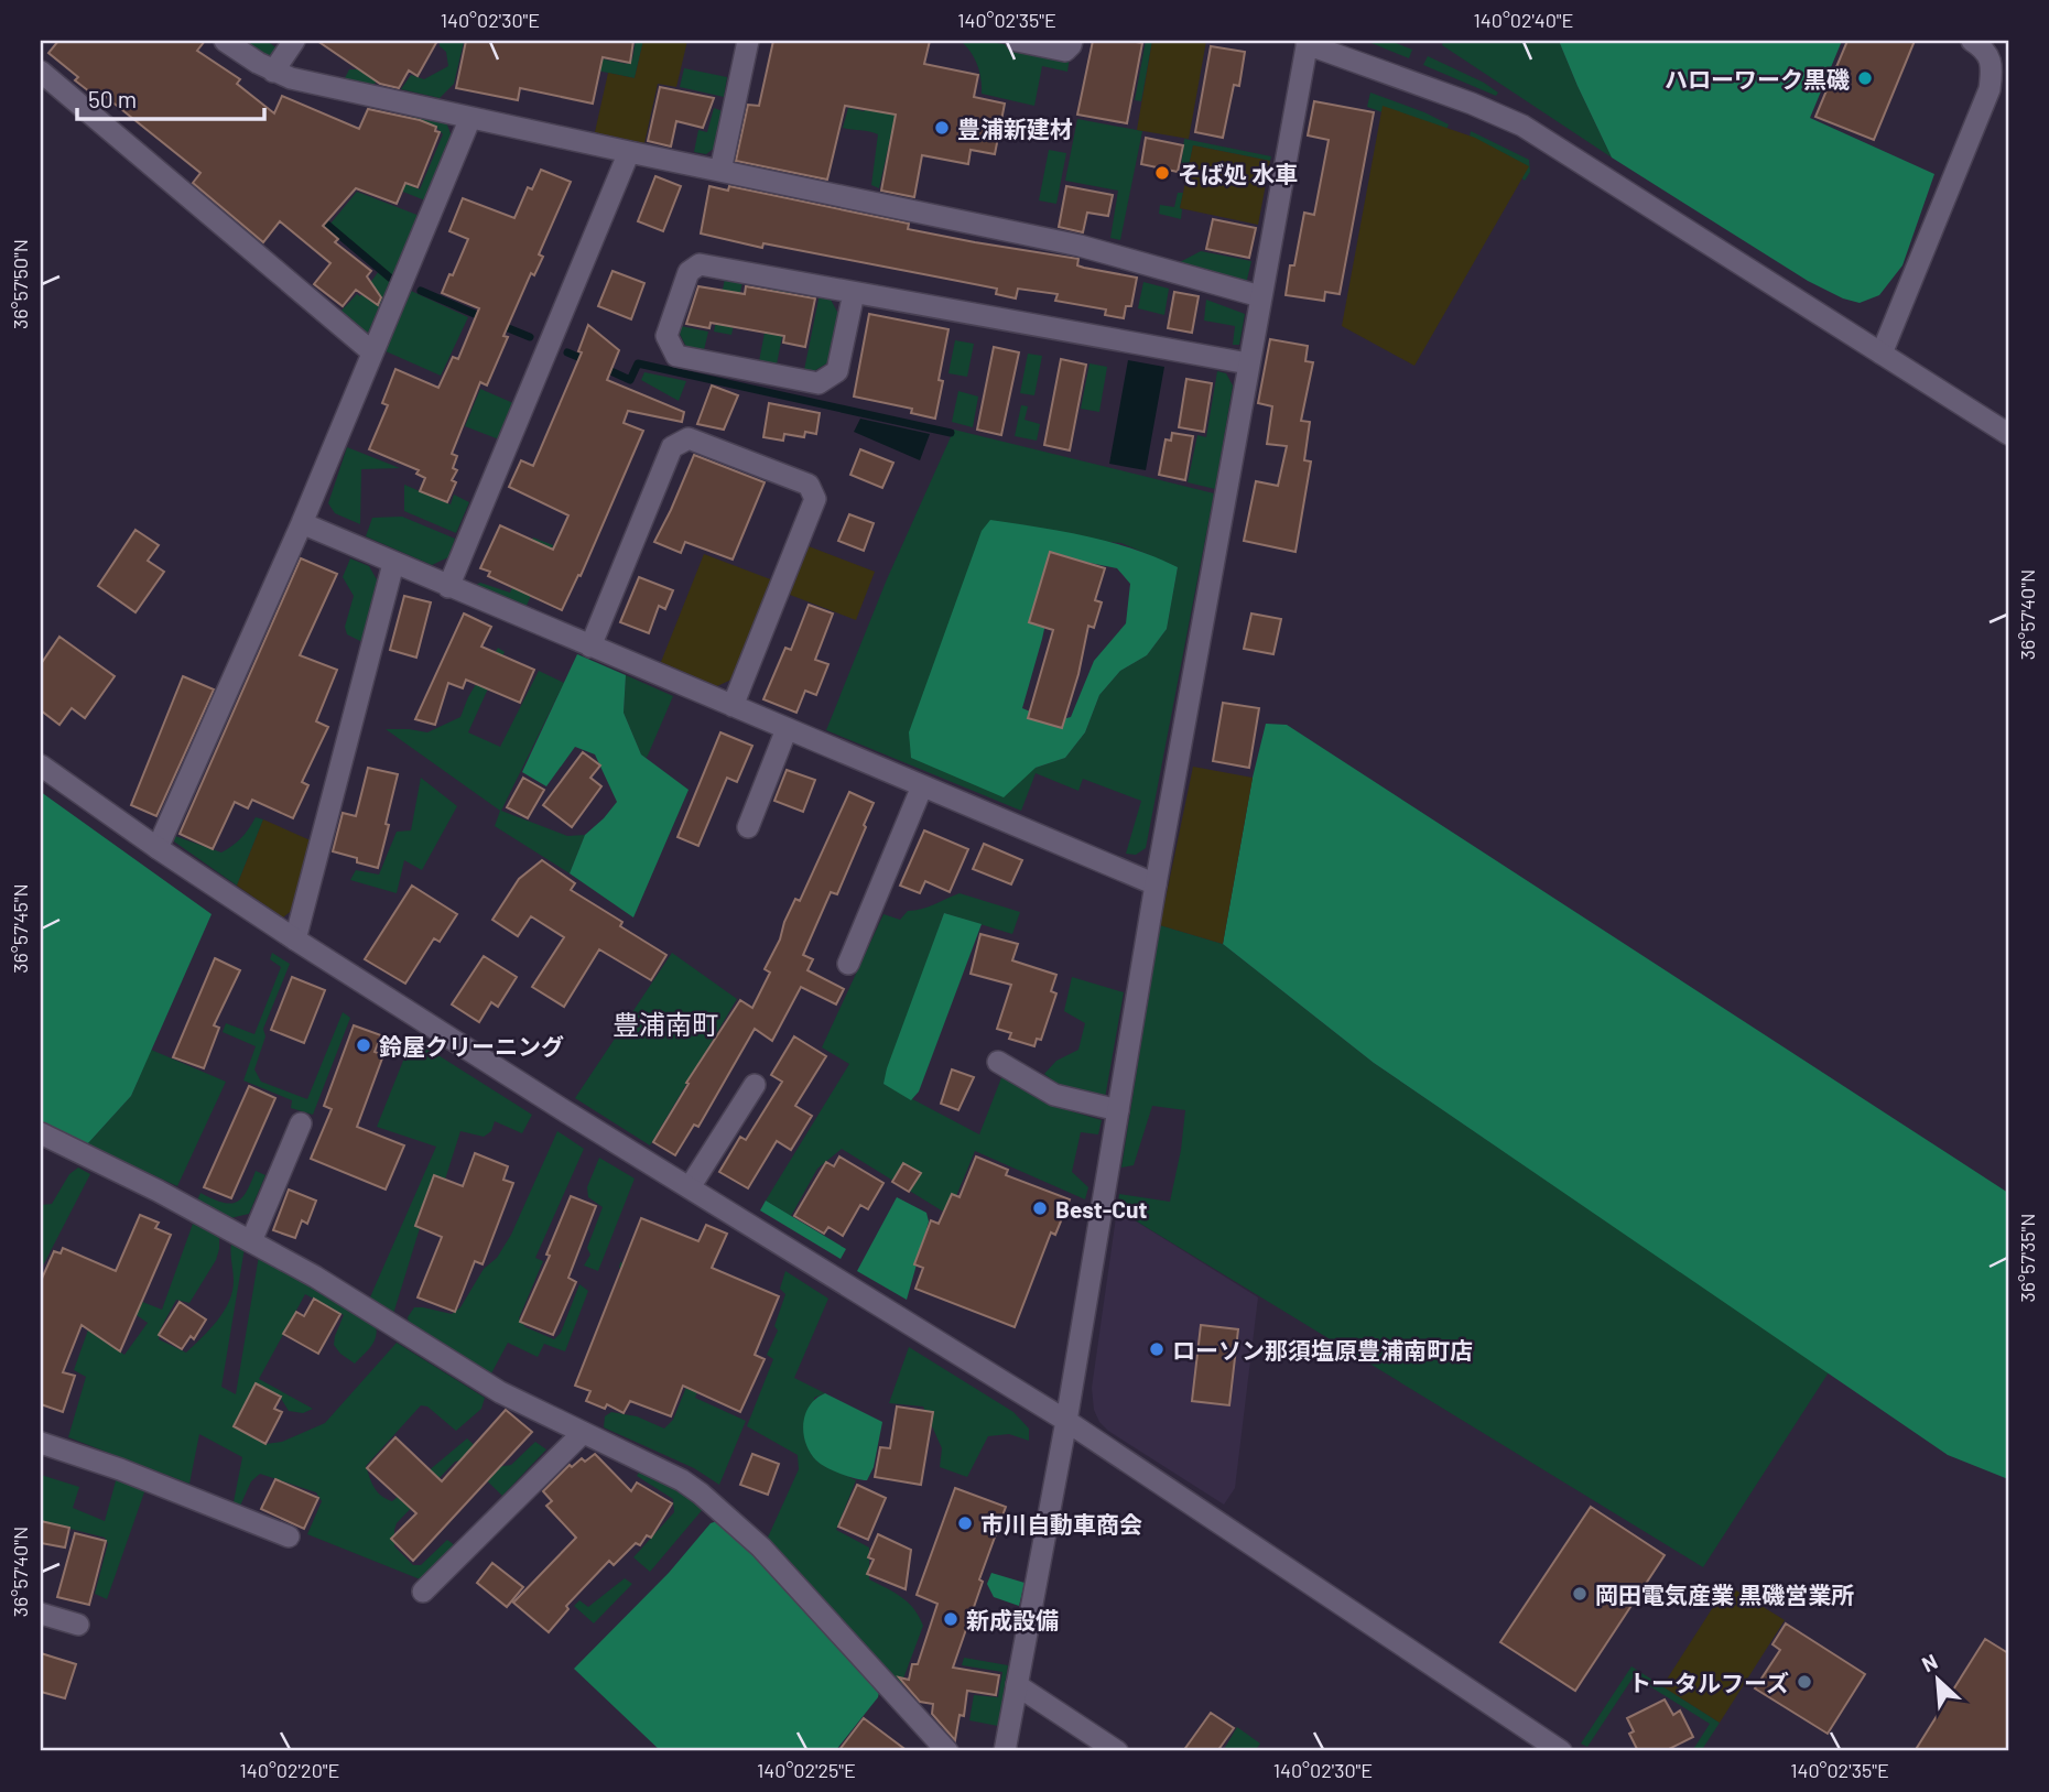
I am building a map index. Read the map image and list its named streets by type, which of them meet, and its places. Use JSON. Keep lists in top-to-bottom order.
{
  "districts": ["豊浦南町"],
  "places": [
    "ハローワーク黒磯",
    "豊浦新建材",
    "そば処 水車",
    "鈴屋クリーニング",
    "Best-Cut",
    "ローソン那須塩原豊浦南町店",
    "市川自動車商会",
    "岡田電気産業 黒磯営業所",
    "新成設備",
    "トータルフーズ"
  ],
  "scale_bar": "50 m",
  "north": "top left",
  "coordinates": [
    "140°02'30\"E",
    "140°02'35\"E",
    "140°02'40\"E",
    "36°57'50\"N",
    "36°57'40\"N",
    "36°57'45\"N",
    "36°57'35\"N",
    "140°02'20\"E",
    "140°02'25\"E"
  ]
}
